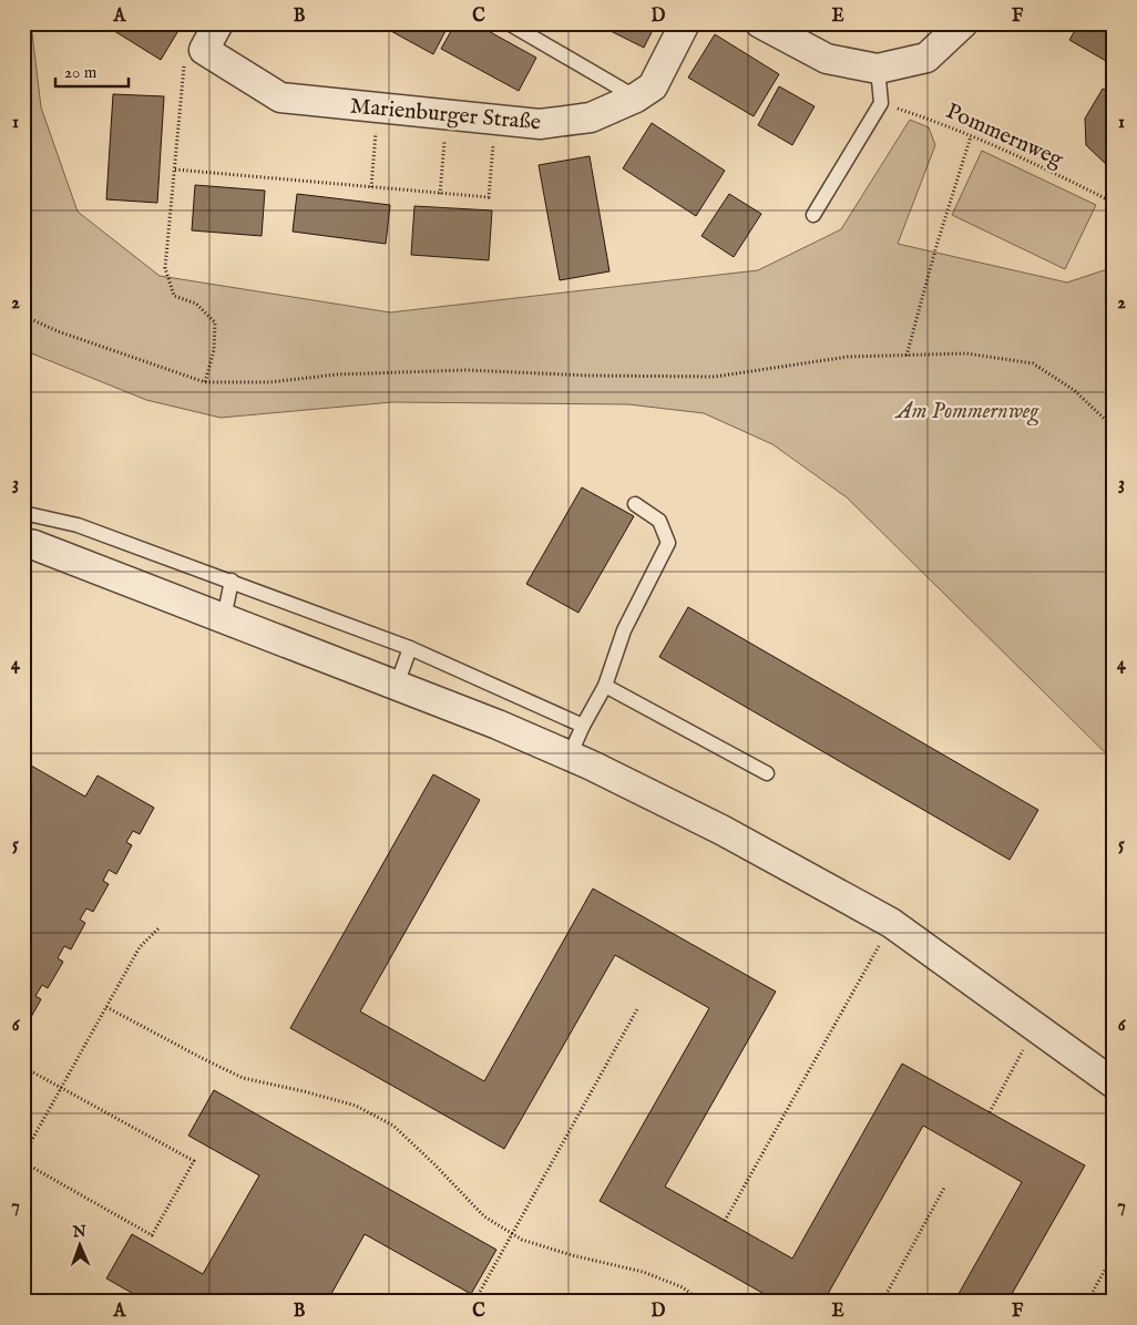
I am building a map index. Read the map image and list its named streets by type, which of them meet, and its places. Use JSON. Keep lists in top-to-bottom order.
{
  "streets": {
    "street": ["Marienburger Straße"],
    "path": ["Pommernweg"]
  },
  "parks": ["Am Pommernweg"],
  "scale_bar": "20 m",
  "north": "top",
  "grid": {
    "columns": [
      "A",
      "B",
      "C",
      "D",
      "E",
      "F"
    ],
    "rows": [
      "1",
      "2",
      "3",
      "4",
      "5",
      "6",
      "7"
    ]
  }
}
